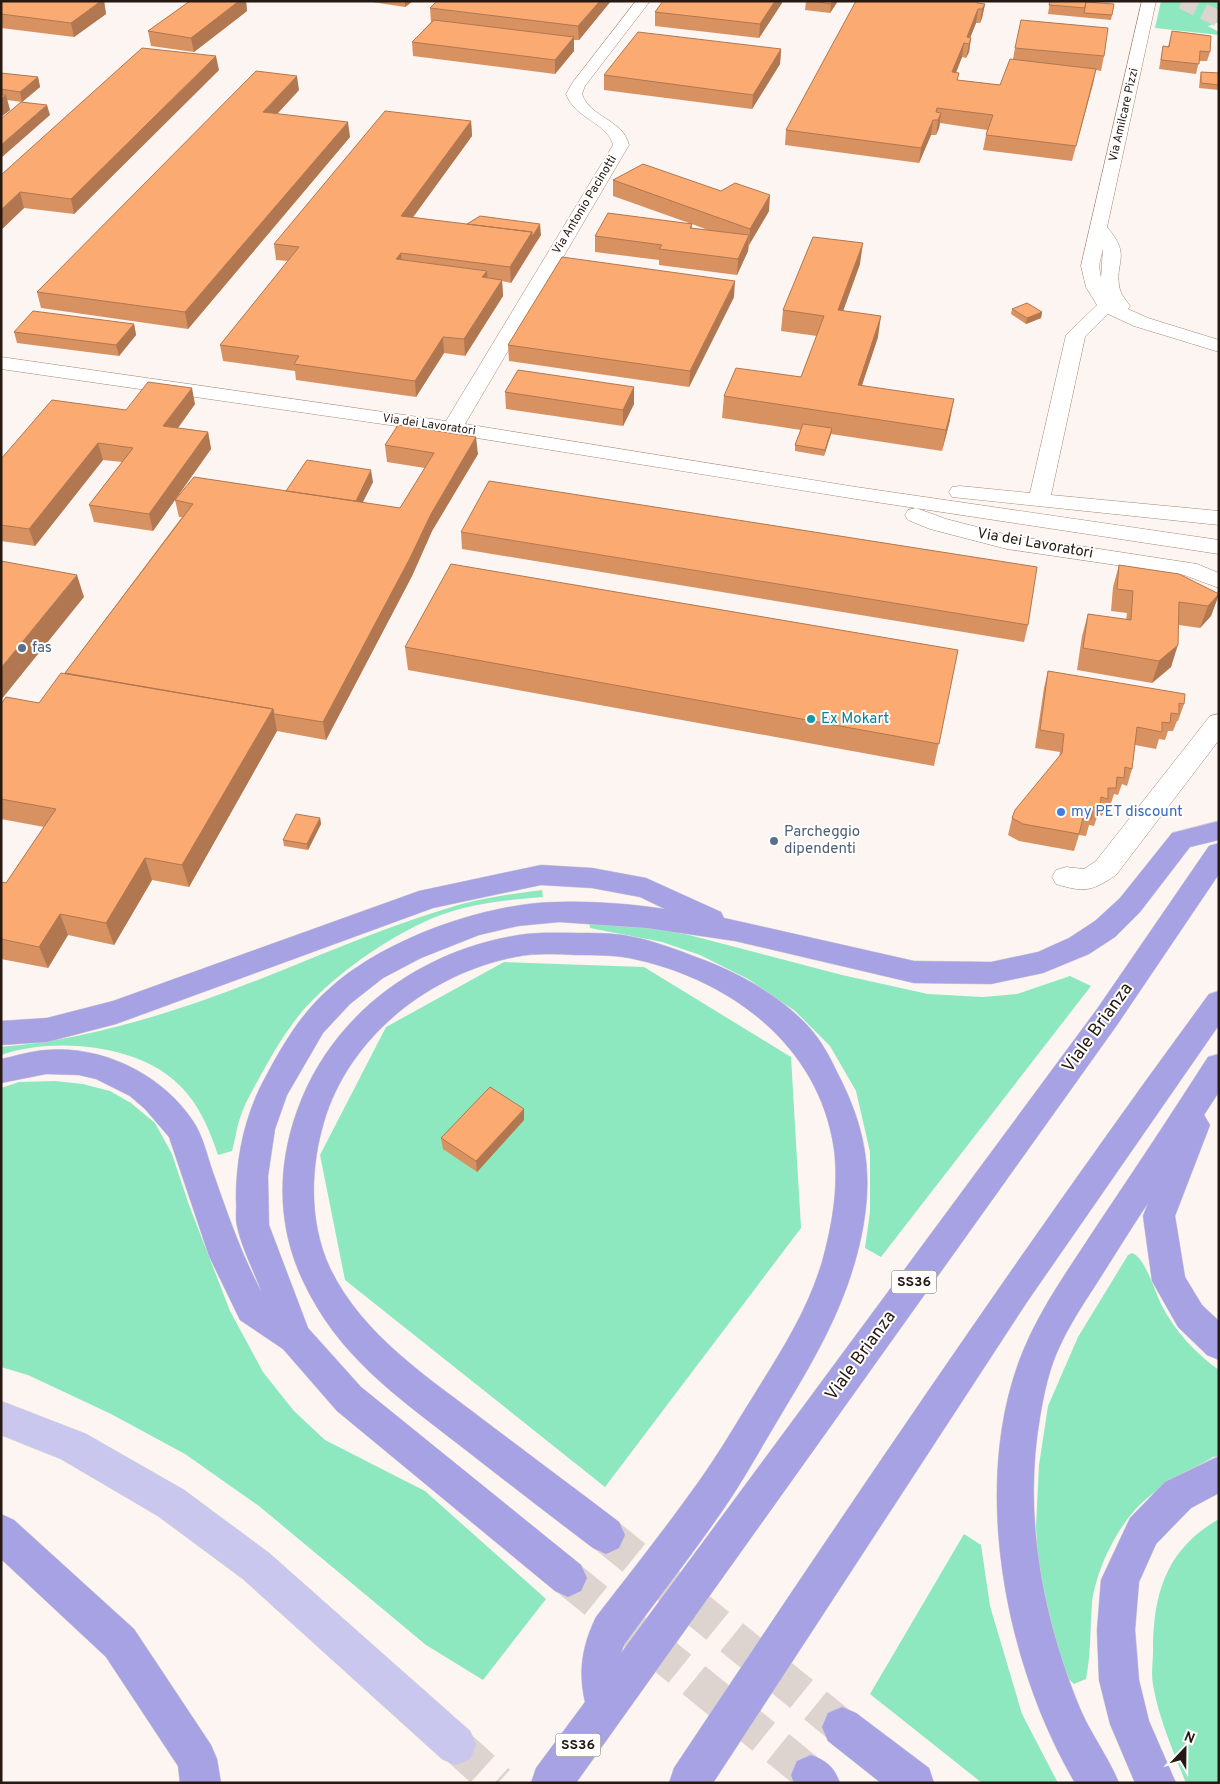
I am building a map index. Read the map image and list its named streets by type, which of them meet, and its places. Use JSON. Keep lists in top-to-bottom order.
{
  "streets": {
    "highway": ["Viale Brianza", "SS36"],
    "street": ["Via Amilcare Pizzi", "Via Antonio Pacinotti", "Via dei Lavoratori"]
  },
  "crossings": [
    ["Via Antonio Pacinotti", "Via dei Lavoratori"]
  ],
  "places": [
    "fas",
    "Ex Mokart",
    "my PET discount",
    "Parcheggio dipendenti"
  ],
  "north": "top"
}
